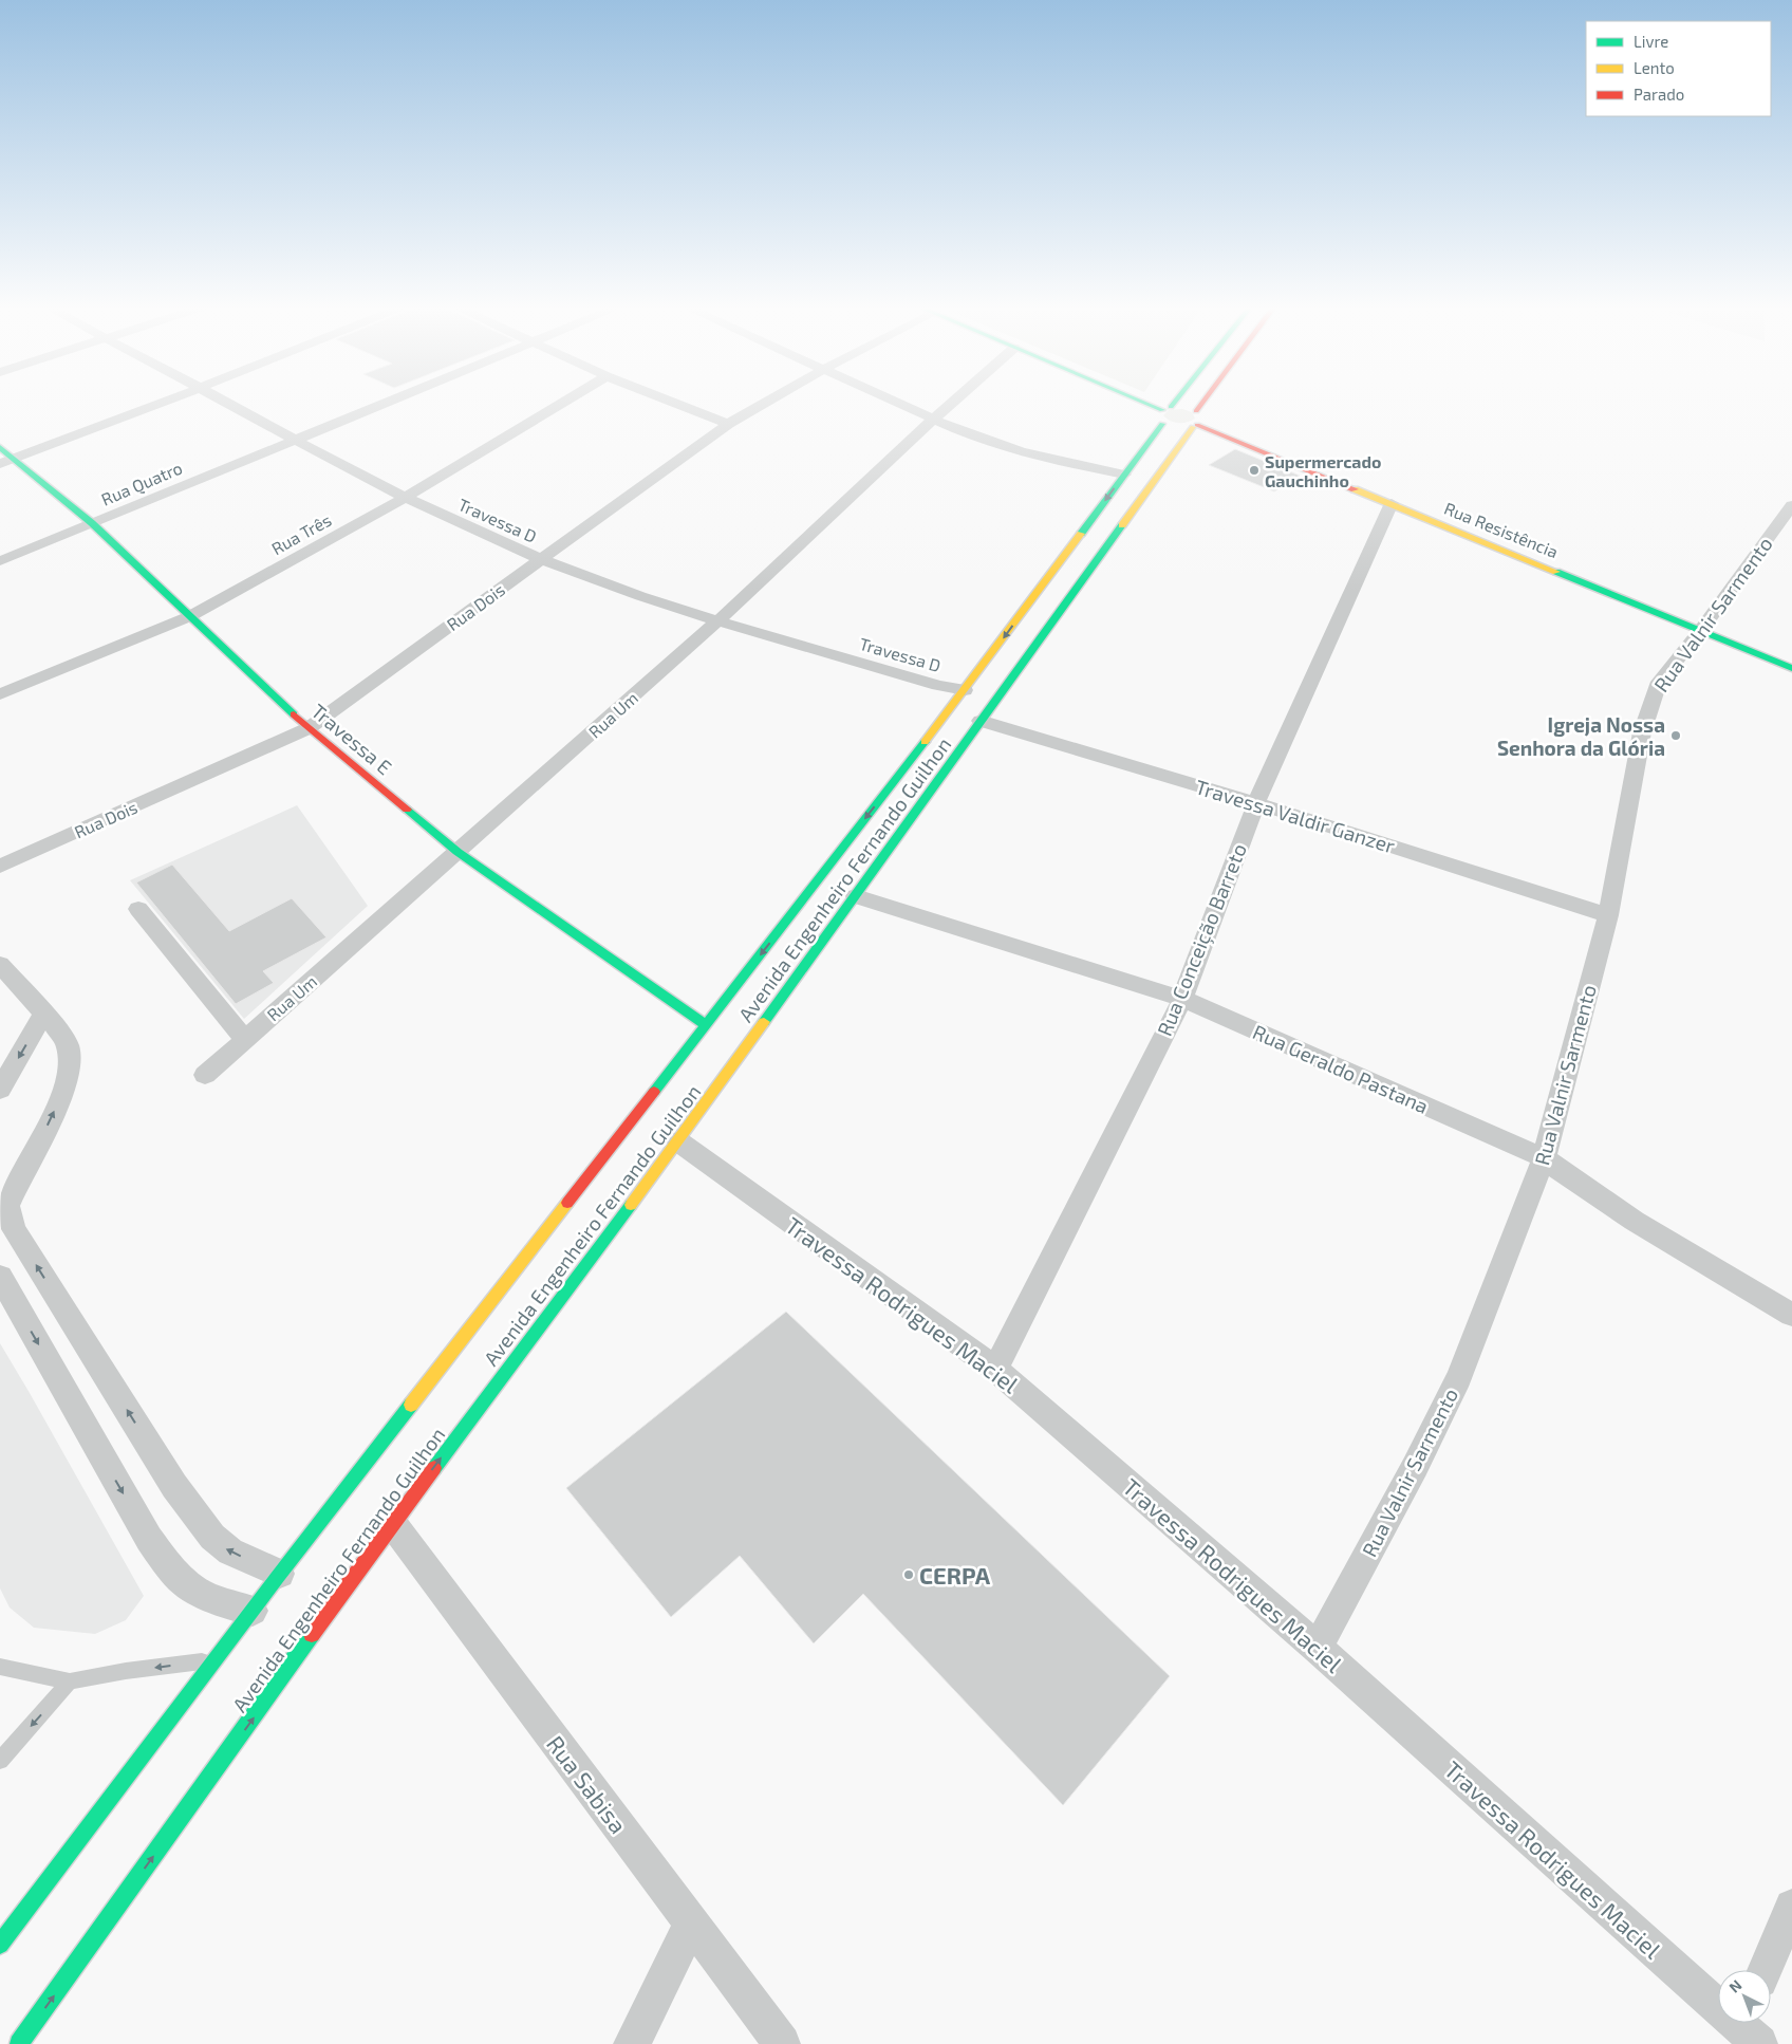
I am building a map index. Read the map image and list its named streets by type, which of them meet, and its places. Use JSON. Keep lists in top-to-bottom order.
{
  "streets": {
    "main road": ["Rua Resistência", "Travessa E", "Avenida Engenheiro Fernando Guilhon"],
    "street": [
      "Rua Quatro",
      "Travessa D",
      "Rua Três",
      "Rua Dois",
      "Rua Valnir Sarmento",
      "Rua Um",
      "Travessa Valdir Ganzer",
      "Rua Conceição Barreto",
      "Rua Geraldo Pastana",
      "Travessa Rodrigues Maciel",
      "Rua Sabisa"
    ]
  },
  "crossings": [
    ["Rua Quatro", "Travessa D"],
    ["Rua Quatro", "Travessa E"],
    ["Travessa D", "Rua Três"],
    ["Travessa D", "Rua Dois"],
    ["Travessa D", "Rua Um"],
    ["Travessa D", "Avenida Engenheiro Fernando Guilhon"],
    ["Rua Resistência", "Rua Valnir Sarmento"],
    ["Rua Resistência", "Avenida Engenheiro Fernando Guilhon"],
    ["Rua Resistência", "Rua Conceição Barreto"],
    ["Rua Três", "Travessa E"],
    ["Rua Dois", "Travessa E"],
    ["Rua Valnir Sarmento", "Travessa Valdir Ganzer"],
    ["Rua Valnir Sarmento", "Rua Geraldo Pastana"],
    ["Rua Valnir Sarmento", "Travessa Rodrigues Maciel"],
    ["Rua Um", "Travessa E"],
    ["Travessa E", "Avenida Engenheiro Fernando Guilhon"],
    ["Travessa Valdir Ganzer", "Avenida Engenheiro Fernando Guilhon"],
    ["Travessa Valdir Ganzer", "Rua Conceição Barreto"],
    ["Avenida Engenheiro Fernando Guilhon", "Rua Geraldo Pastana"],
    ["Avenida Engenheiro Fernando Guilhon", "Travessa Rodrigues Maciel"],
    ["Avenida Engenheiro Fernando Guilhon", "Rua Sabisa"],
    ["Rua Conceição Barreto", "Rua Geraldo Pastana"],
    ["Rua Conceição Barreto", "Travessa Rodrigues Maciel"]
  ],
  "places": ["Supermercado Gauchinho", "Igreja Nossa Senhora da Glória", "CERPA"],
  "legend": ["Livre", "Lento", "Parado"],
  "north": "top left"
}
